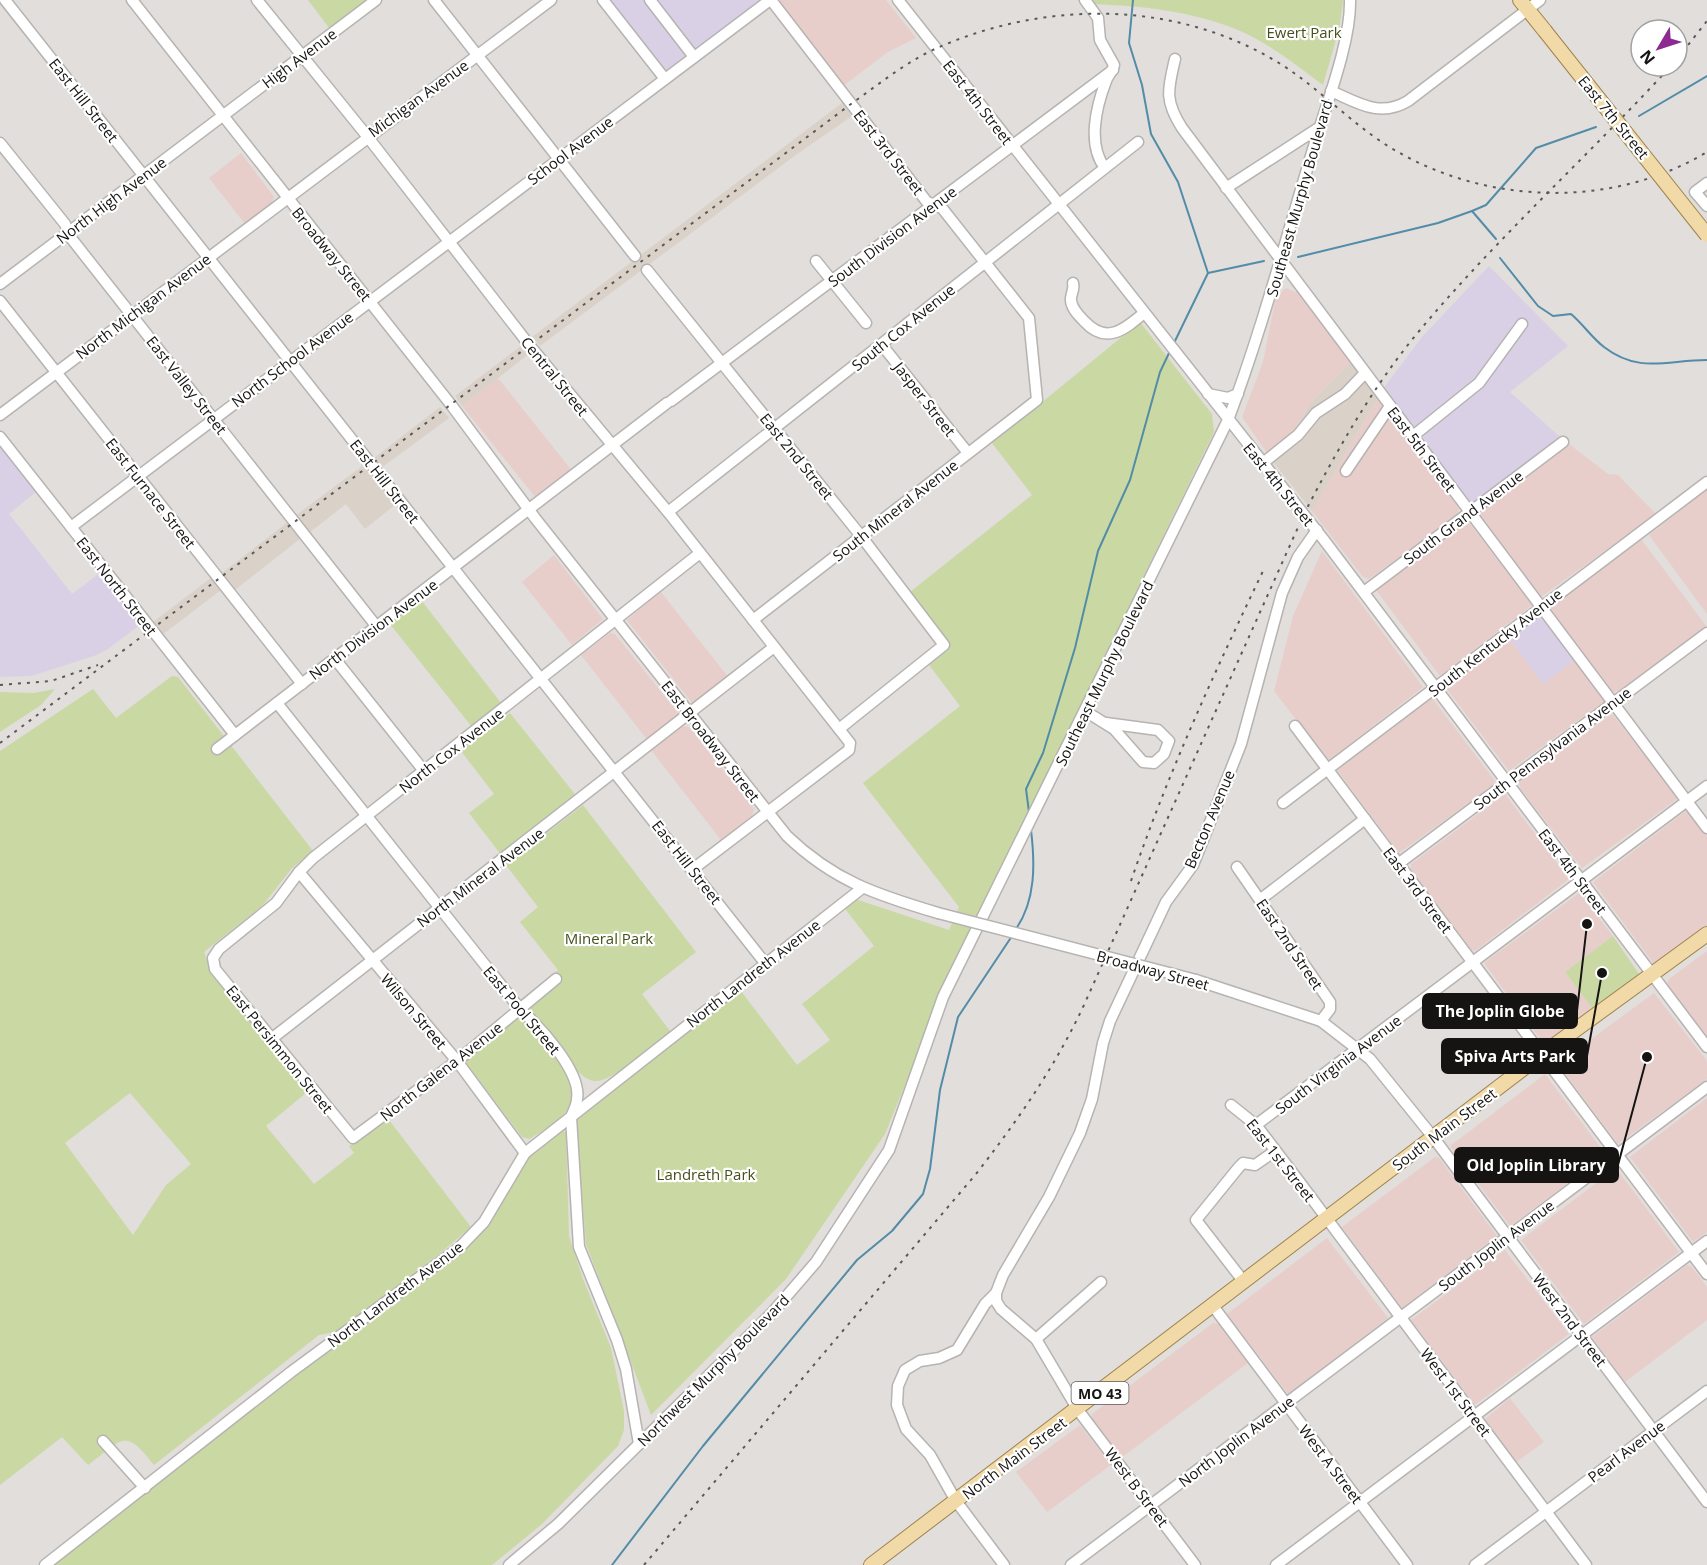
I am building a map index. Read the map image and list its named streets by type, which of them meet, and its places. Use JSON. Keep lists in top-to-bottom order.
{
  "streets": {
    "main road": [
      "East 7th Street",
      "South Main Street",
      "MO 43",
      "North Main Street"
    ],
    "street": [
      "High Avenue",
      "Michigan Avenue",
      "East Hill Street",
      "East 4th Street",
      "School Avenue",
      "East 3rd Street",
      "Southeast Murphy Boulevard",
      "North High Avenue",
      "South Division Avenue",
      "Broadway Street",
      "North Michigan Avenue",
      "South Cox Avenue",
      "North School Avenue",
      "Central Street",
      "East Valley Street",
      "Jasper Street",
      "East 5th Street",
      "East 2nd Street",
      "East Furnace Street",
      "South Mineral Avenue",
      "South Grand Avenue",
      "East North Street",
      "North Division Avenue",
      "South Kentucky Avenue",
      "East Broadway Street",
      "South Pennsylvania Avenue",
      "North Cox Avenue",
      "Becton Avenue",
      "North Mineral Avenue",
      "North Landreth Avenue",
      "East Pool Street",
      "Wilson Street",
      "East Persimmon Street",
      "South Virginia Avenue",
      "North Galena Avenue",
      "East 1st Street",
      "South Joplin Avenue",
      "West 2nd Street",
      "Northwest Murphy Boulevard",
      "West 1st Street",
      "North Joplin Avenue",
      "Pearl Avenue",
      "West A Street",
      "West B Street"
    ]
  },
  "crossings": [
    ["High Avenue", "North High Avenue"],
    ["High Avenue", "Broadway Street"],
    ["High Avenue", "Central Street"],
    ["Michigan Avenue", "Broadway Street"],
    ["Michigan Avenue", "North Michigan Avenue"],
    ["Michigan Avenue", "Central Street"],
    ["East Hill Street", "North High Avenue"],
    ["East Hill Street", "North Michigan Avenue"],
    ["East Hill Street", "North School Avenue"],
    ["East Hill Street", "North Division Avenue"],
    ["East Hill Street", "North Cox Avenue"],
    ["East Hill Street", "North Mineral Avenue"],
    ["East Hill Street", "North Landreth Avenue"],
    ["East 4th Street", "Southeast Murphy Boulevard"],
    ["East 4th Street", "South Division Avenue"],
    ["East 4th Street", "South Cox Avenue"],
    ["East 4th Street", "South Grand Avenue"],
    ["East 4th Street", "South Kentucky Avenue"],
    ["East 4th Street", "South Pennsylvania Avenue"],
    ["East 4th Street", "Becton Avenue"],
    ["East 4th Street", "South Virginia Avenue"],
    ["East 4th Street", "South Main Street"],
    ["School Avenue", "East 3rd Street"],
    ["School Avenue", "Broadway Street"],
    ["School Avenue", "North School Avenue"],
    ["School Avenue", "Central Street"],
    ["East 3rd Street", "South Division Avenue"],
    ["East 3rd Street", "South Cox Avenue"],
    ["East 3rd Street", "South Mineral Avenue"],
    ["East 3rd Street", "South Kentucky Avenue"],
    ["East 3rd Street", "South Pennsylvania Avenue"],
    ["East 3rd Street", "South Virginia Avenue"],
    ["East 3rd Street", "South Main Street"],
    ["East 3rd Street", "South Joplin Avenue"],
    ["Southeast Murphy Boulevard", "East 5th Street"],
    ["Southeast Murphy Boulevard", "Northwest Murphy Boulevard"],
    ["North High Avenue", "Broadway Street"],
    ["North High Avenue", "East Valley Street"],
    ["South Division Avenue", "Broadway Street"],
    ["South Division Avenue", "Central Street"],
    ["South Division Avenue", "East 2nd Street"],
    ["South Division Avenue", "North Division Avenue"],
    ["South Division Avenue", "East Broadway Street"],
    ["Broadway Street", "North Michigan Avenue"],
    ["Broadway Street", "North School Avenue"],
    ["Broadway Street", "East 2nd Street"],
    ["Broadway Street", "North Division Avenue"],
    ["Broadway Street", "East Broadway Street"],
    ["Broadway Street", "South Virginia Avenue"],
    ["North Michigan Avenue", "East Valley Street"],
    ["North Michigan Avenue", "East Furnace Street"],
    ["South Cox Avenue", "Central Street"],
    ["South Cox Avenue", "Jasper Street"],
    ["South Cox Avenue", "East 2nd Street"],
    ["North School Avenue", "East Valley Street"],
    ["North School Avenue", "East Furnace Street"],
    ["North School Avenue", "East North Street"],
    ["Central Street", "East 2nd Street"],
    ["Central Street", "South Mineral Avenue"],
    ["Central Street", "East Broadway Street"],
    ["Central Street", "North Cox Avenue"],
    ["East Valley Street", "North Division Avenue"],
    ["Jasper Street", "South Mineral Avenue"],
    ["East 5th Street", "South Grand Avenue"],
    ["East 5th Street", "South Kentucky Avenue"],
    ["East 5th Street", "South Pennsylvania Avenue"],
    ["East 5th Street", "South Virginia Avenue"],
    ["East 2nd Street", "South Mineral Avenue"],
    ["East Furnace Street", "North Division Avenue"],
    ["East North Street", "North Division Avenue"],
    ["North Division Avenue", "East Broadway Street"],
    ["North Division Avenue", "East Pool Street"],
    ["East Broadway Street", "North Cox Avenue"],
    ["East Broadway Street", "North Mineral Avenue"],
    ["East Broadway Street", "North Landreth Avenue"],
    ["North Cox Avenue", "East Pool Street"],
    ["North Cox Avenue", "Wilson Street"],
    ["North Cox Avenue", "East Persimmon Street"],
    ["Becton Avenue", "North Main Street"],
    ["North Mineral Avenue", "East Pool Street"],
    ["North Mineral Avenue", "Wilson Street"],
    ["North Mineral Avenue", "East Persimmon Street"],
    ["North Landreth Avenue", "East Pool Street"],
    ["North Landreth Avenue", "Wilson Street"],
    ["East Pool Street", "North Galena Avenue"],
    ["East Pool Street", "Northwest Murphy Boulevard"],
    ["Wilson Street", "North Galena Avenue"],
    ["East Persimmon Street", "North Galena Avenue"],
    ["South Virginia Avenue", "East 1st Street"],
    ["South Main Street", "East 1st Street"],
    ["South Main Street", "West 2nd Street"],
    ["South Main Street", "West 1st Street"],
    ["South Main Street", "North Main Street"],
    ["East 1st Street", "West 1st Street"],
    ["East 1st Street", "North Main Street"],
    ["South Joplin Avenue", "West 2nd Street"],
    ["South Joplin Avenue", "West 1st Street"],
    ["South Joplin Avenue", "North Joplin Avenue"],
    ["West 2nd Street", "Pearl Avenue"],
    ["West 1st Street", "North Joplin Avenue"],
    ["West 1st Street", "Pearl Avenue"],
    ["West 1st Street", "North Main Street"],
    ["North Joplin Avenue", "West A Street"],
    ["North Joplin Avenue", "West B Street"],
    ["North Main Street", "West A Street"],
    ["North Main Street", "West B Street"]
  ],
  "parks": ["Ewert Park", "Mineral Park", "Landreth Park"],
  "places": ["The Joplin Globe", "Spiva Arts Park", "Old Joplin Library"],
  "north": "bottom left"
}
